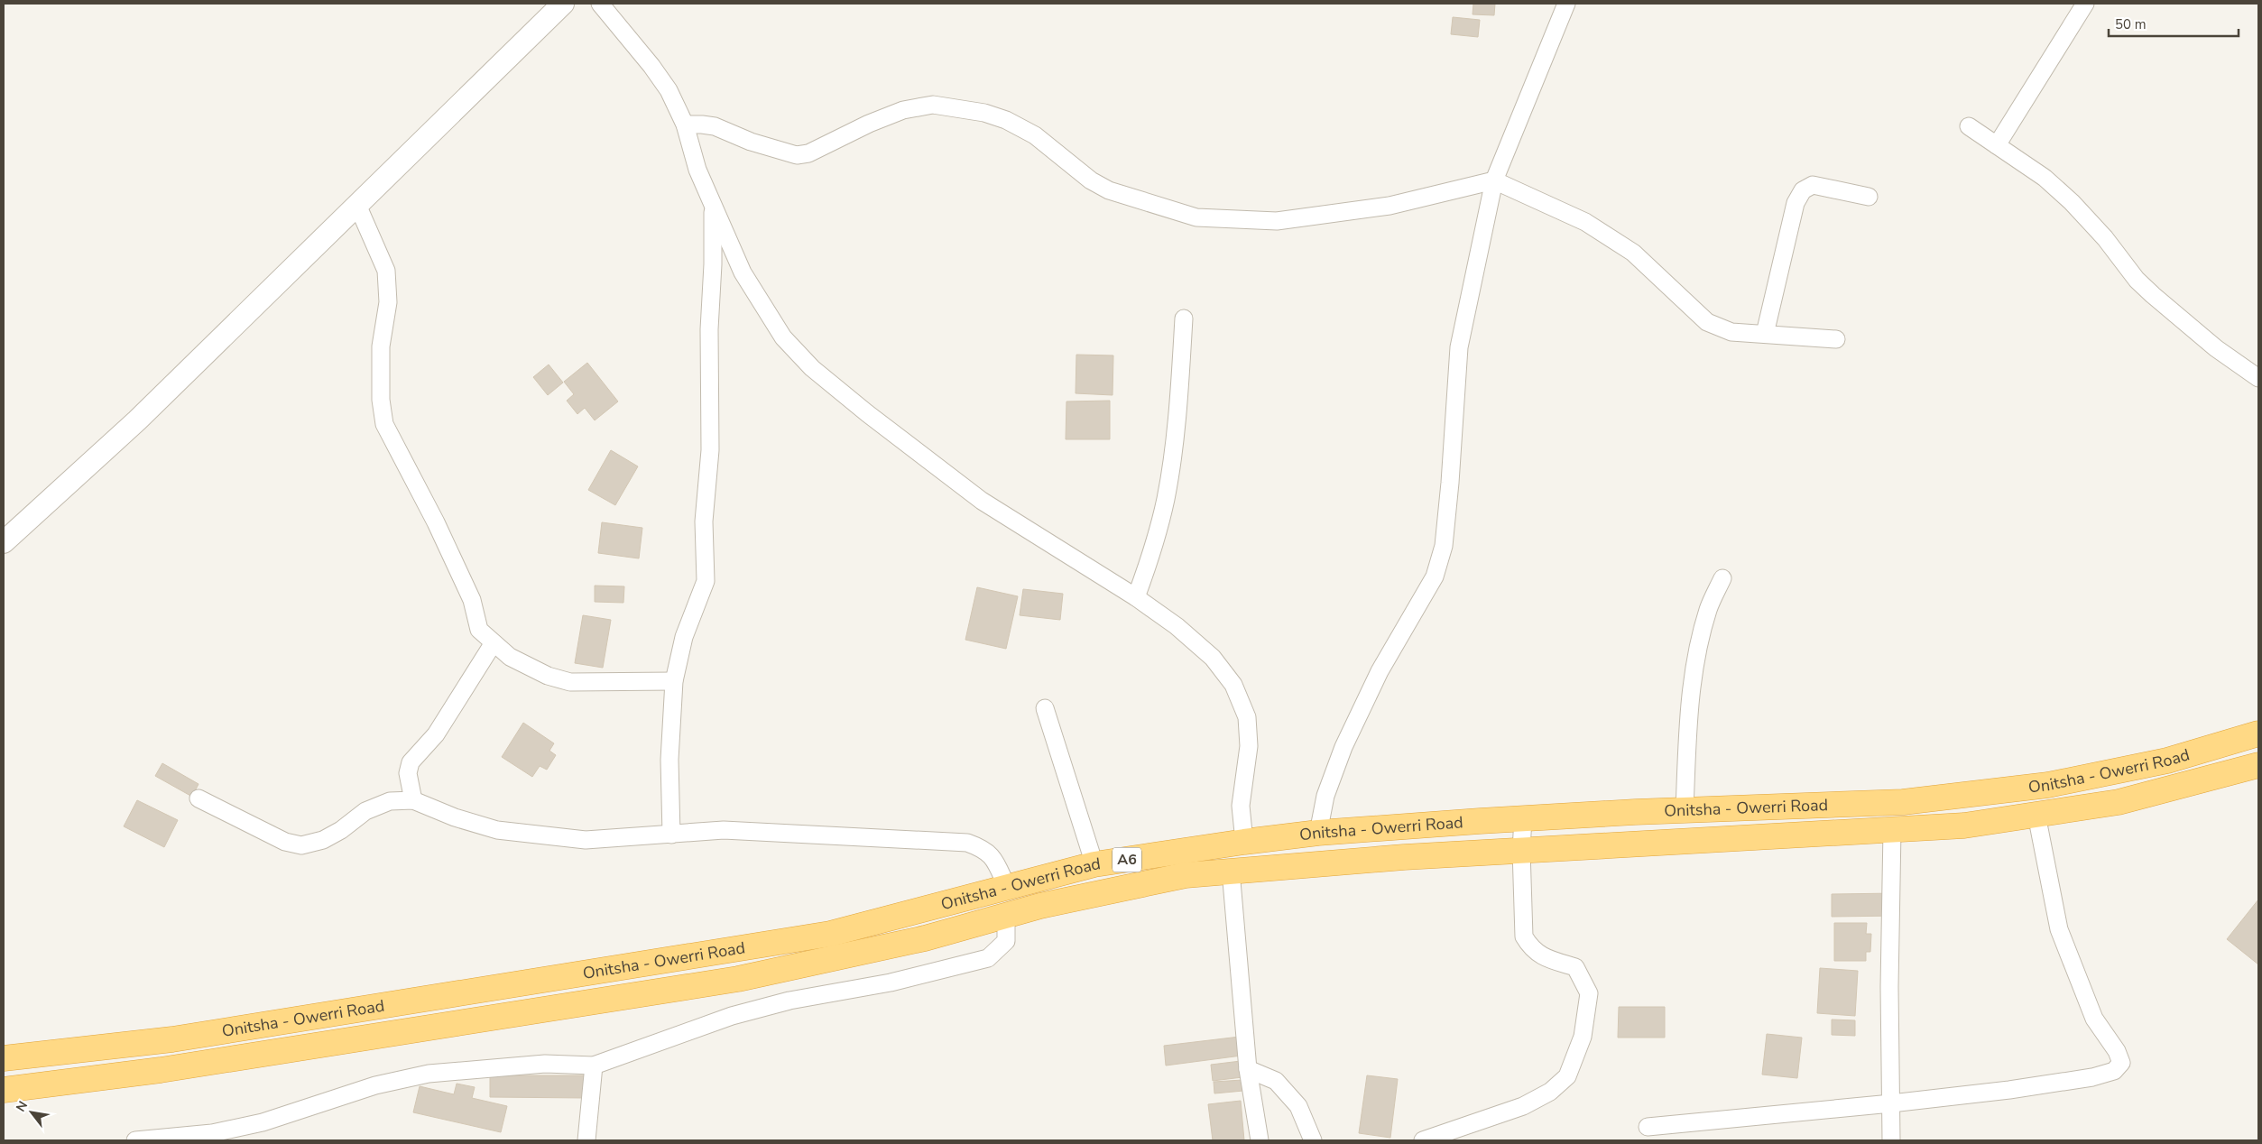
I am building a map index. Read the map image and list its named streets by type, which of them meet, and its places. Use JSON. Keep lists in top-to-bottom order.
{
  "streets": {
    "highway": ["Onitsha - Owerri Road", "A6"]
  },
  "scale_bar": "50 m",
  "north": "top left"
}
